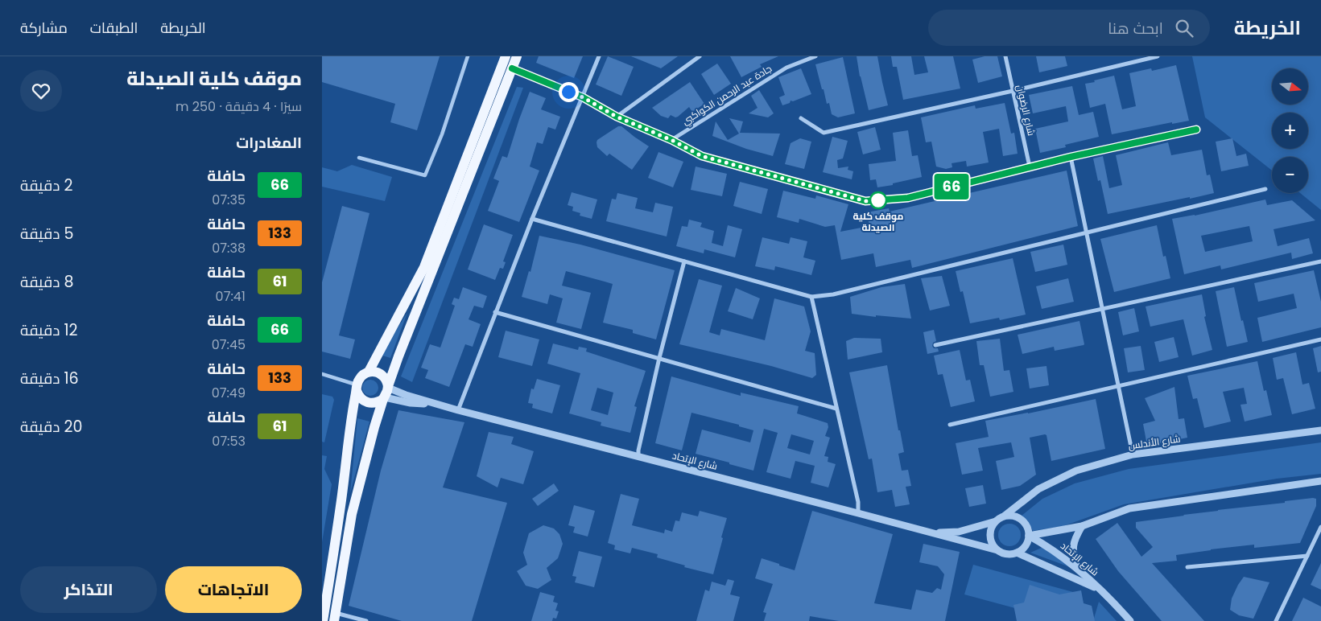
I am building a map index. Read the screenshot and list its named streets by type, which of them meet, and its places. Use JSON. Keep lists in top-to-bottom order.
{
  "streets": {
    "street": [
      "جادة عبد الرحمن الكواكبي",
      "شارع الرضوان",
      "شارع الأندلس",
      "شارع الإتحاد"
    ]
  },
  "crossings": [
    ["شارع الأندلس", "شارع الإتحاد"]
  ],
  "places": ["موقف كلية الصيدلة"],
  "lines": ["bus line 66"],
  "north": "right",
  "page": {
    "header": "الخريطة",
    "search": "ابحث هنا",
    "nav": ["الخريطة", "الطبقات", "مشاركة"],
    "on_map": "66",
    "heading": [
      ["موقف كلية الصيدلة", "سيرًا · 4 دقيقة · 250 m"],
      "المغادرات"
    ],
    "map_buttons": ["+", "−"],
    "list": [
      {
        "mark": "66",
        "name": "حافلة",
        "note": "07:35",
        "value": "2 دقيقة"
      },
      {
        "mark": "133",
        "name": "حافلة",
        "note": "07:38",
        "value": "5 دقيقة"
      },
      {
        "mark": "61",
        "name": "حافلة",
        "note": "07:41",
        "value": "8 دقيقة"
      },
      {
        "mark": "66",
        "name": "حافلة",
        "note": "07:45",
        "value": "12 دقيقة"
      },
      {
        "mark": "133",
        "name": "حافلة",
        "note": "07:49",
        "value": "16 دقيقة"
      },
      {
        "mark": "61",
        "name": "حافلة",
        "note": "07:53",
        "value": "20 دقيقة"
      }
    ],
    "buttons": ["الاتجاهات", "التذاكر"]
  }
}
